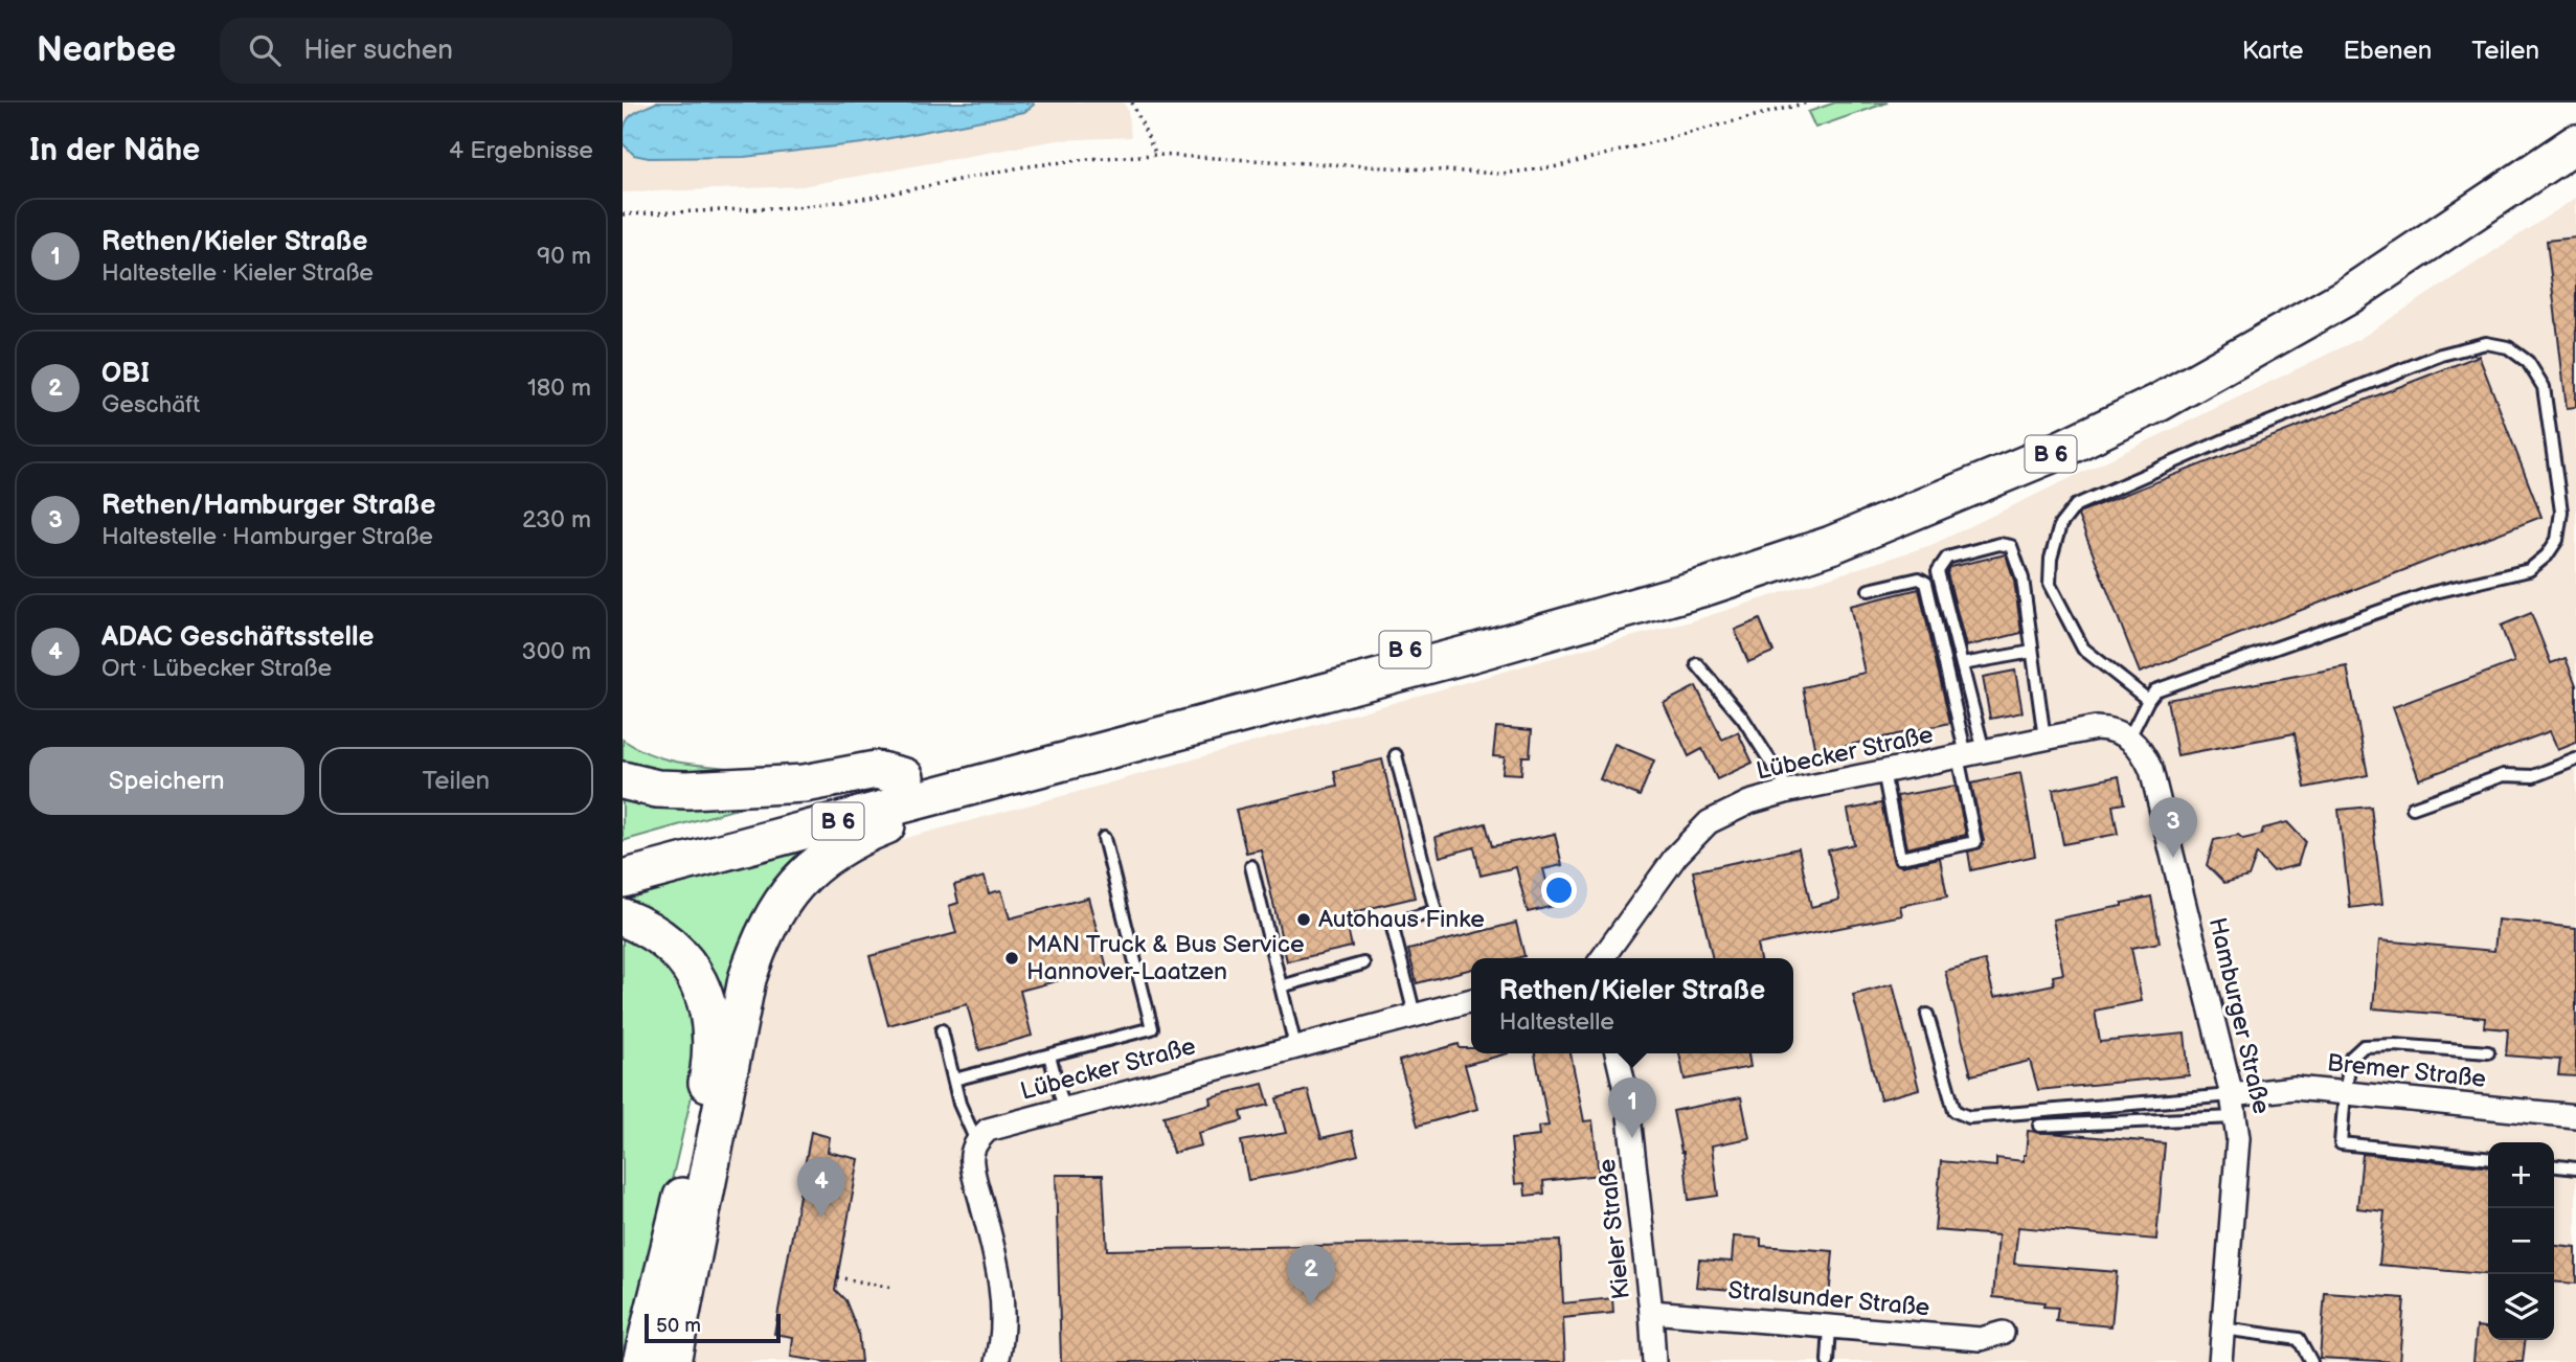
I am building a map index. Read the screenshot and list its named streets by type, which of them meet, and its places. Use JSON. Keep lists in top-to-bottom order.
{
  "streets": {
    "highway": ["B 6"],
    "street": [
      "Lübecker Straße",
      "Hamburger Straße",
      "Bremer Straße",
      "Kieler Straße",
      "Stralsunder Straße"
    ]
  },
  "crossings": [
    ["Lübecker Straße", "Hamburger Straße"],
    ["Hamburger Straße", "Bremer Straße"],
    ["Kieler Straße", "Stralsunder Straße"]
  ],
  "places": ["Autohaus Finke", "MAN Truck & Bus Service Hannover-Laatzen"],
  "scale_bar": "50 m",
  "page": {
    "header": "Nearbee",
    "search": "Hier suchen",
    "nav": ["Karte", "Ebenen", "Teilen"],
    "heading": ["In der Nähe", "4 Ergebnisse"],
    "list": [
      {
        "mark": "1",
        "name": "Rethen/Kieler Straße",
        "note": "Haltestelle · Kieler Straße",
        "value": "90 m"
      },
      {
        "mark": "2",
        "name": "OBI",
        "note": "Geschäft",
        "value": "180 m"
      },
      {
        "mark": "3",
        "name": "Rethen/Hamburger Straße",
        "note": "Haltestelle · Hamburger Straße",
        "value": "230 m"
      },
      {
        "mark": "4",
        "name": "ADAC Geschäftsstelle",
        "note": "Ort · Lübecker Straße",
        "value": "300 m"
      }
    ],
    "buttons": ["Speichern", "Teilen"],
    "pins": [
      "3",
      "1",
      "4",
      "2"
    ],
    "popup": ["Rethen/Kieler Straße", "Haltestelle"],
    "map_buttons": ["+", "−"],
    "scale": "50 m"
  }
}
